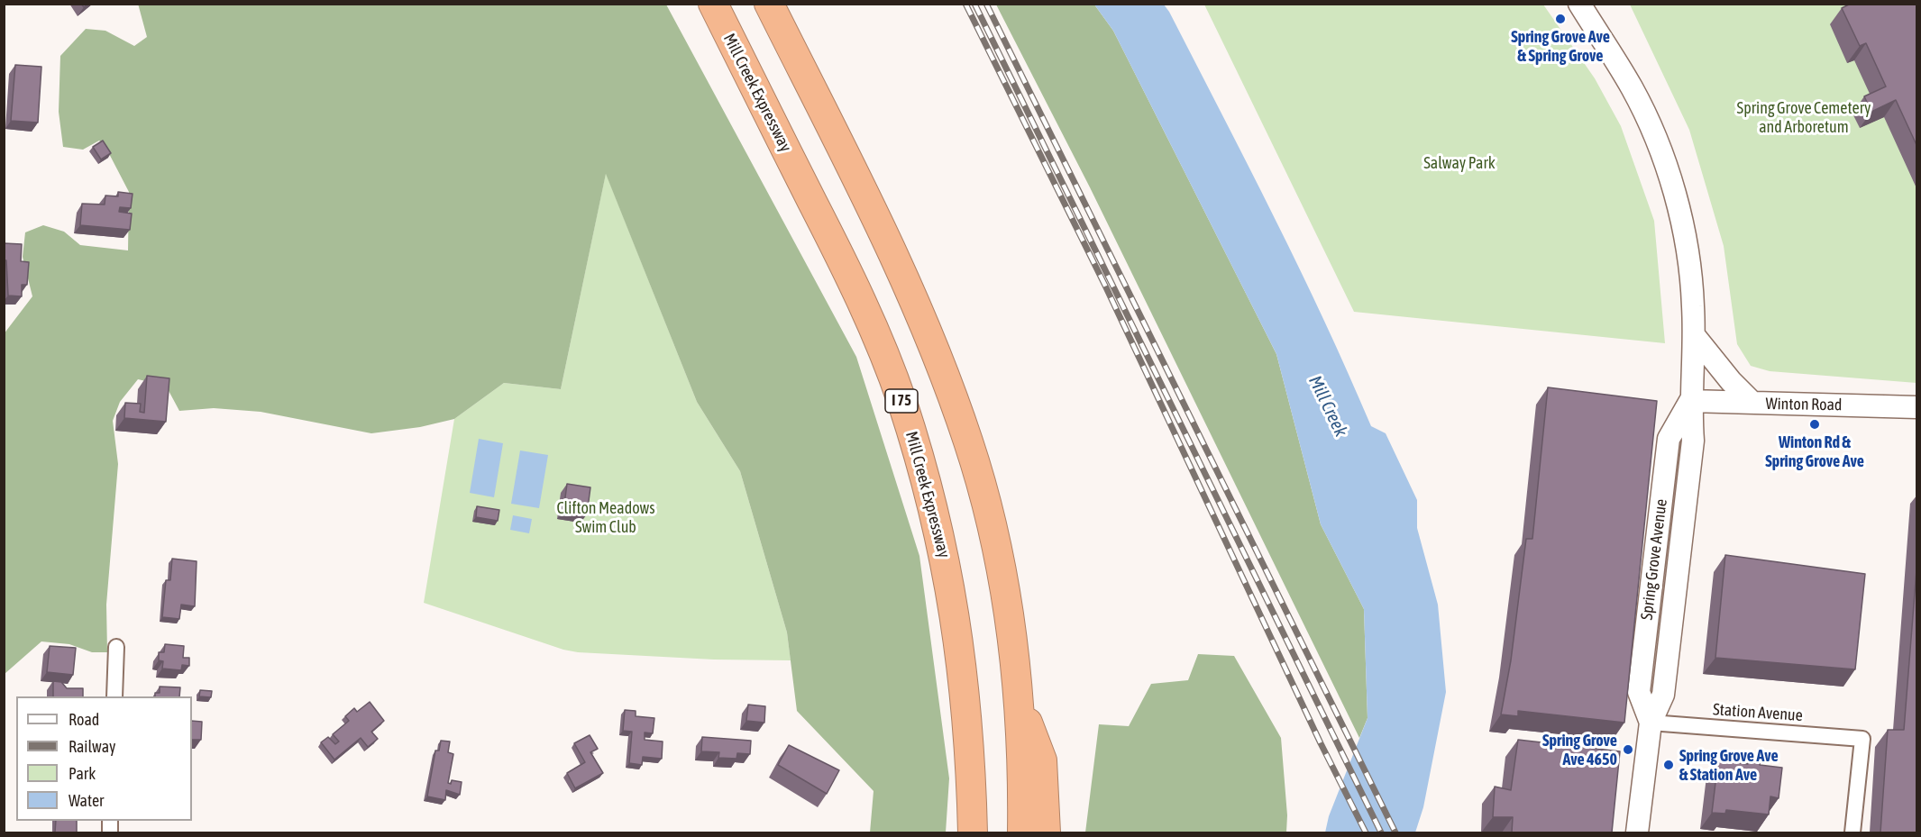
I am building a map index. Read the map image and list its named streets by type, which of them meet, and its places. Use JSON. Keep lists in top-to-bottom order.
{
  "streets": {
    "highway": ["Mill Creek Expressway", "I 75"],
    "main road": ["Winton Road", "Spring Grove Avenue"],
    "street": ["Station Avenue"]
  },
  "crossings": [
    ["Winton Road", "Spring Grove Avenue"],
    ["Spring Grove Avenue", "Station Avenue"]
  ],
  "water": ["Mill Creek"],
  "parks": ["Spring Grove Cemetery and Arboretum", "Salway Park", "Clifton Meadows Swim Club"],
  "places": [
    "Spring Grove Ave & Spring Grove",
    "Winton Rd & Spring Grove Ave",
    "Spring Grove Ave 4650",
    "Spring Grove Ave & Station Ave"
  ],
  "legend": [
    "Road",
    "Railway",
    "Park",
    "Water"
  ]
}
